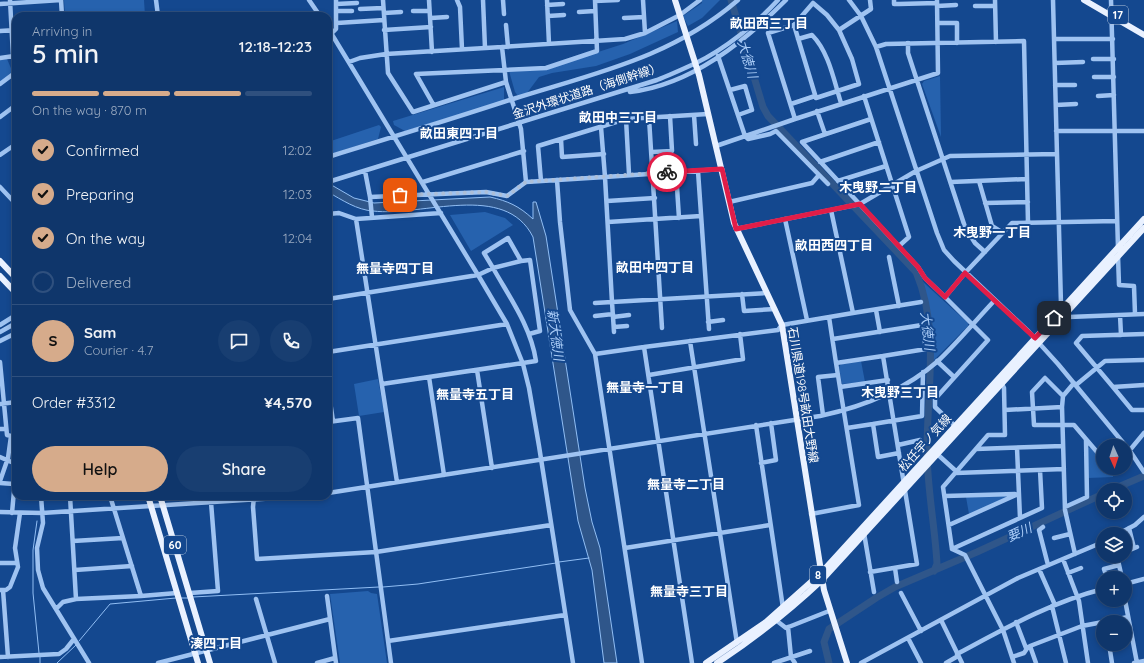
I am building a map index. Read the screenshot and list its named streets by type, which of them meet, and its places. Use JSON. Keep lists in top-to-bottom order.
{
  "streets": {
    "main road": [
      "17",
      "石川県道198号畝田大野線",
      "松任宇ノ気線",
      "60",
      "8"
    ],
    "street": ["金沢外環状道路（海側幹線）"]
  },
  "crossings": [
    ["金沢外環状道路（海側幹線）", "石川県道198号畝田大野線"],
    ["石川県道198号畝田大野線", "松任宇ノ気線"]
  ],
  "districts": [
    "畝田西三丁目",
    "畝田中三丁目",
    "畝田東四丁目",
    "木曳野二丁目",
    "木曳野一丁目",
    "畝田西四丁目",
    "畝田中四丁目",
    "無量寺四丁目",
    "無量寺一丁目",
    "木曳野三丁目",
    "無量寺五丁目",
    "無量寺二丁目",
    "無量寺三丁目",
    "湊四丁目"
  ],
  "water": ["大徳川", "新大徳川", "要川"],
  "north": "bottom",
  "page": {
    "heading": ["5 min", "Arriving in", "12:18–12:23"],
    "panel": [
      "Sam",
      "Courier · 4.7",
      "Order #3312",
      "¥4,570"
    ],
    "bar": "On the way · 870 m",
    "list": [
      ["Confirmed", "12:02"],
      ["Preparing", "12:03"],
      ["On the way", "12:04"],
      "Delivered"
    ],
    "round": "S",
    "buttons": ["Help", "Share"],
    "map_buttons": ["+", "−"]
  }
}
